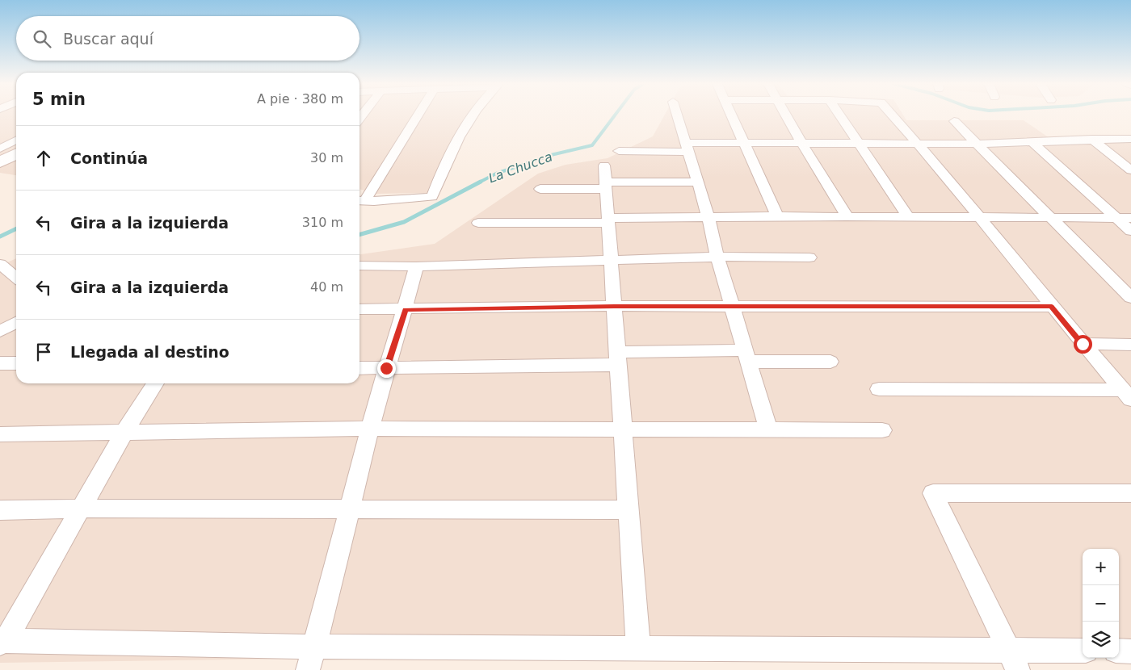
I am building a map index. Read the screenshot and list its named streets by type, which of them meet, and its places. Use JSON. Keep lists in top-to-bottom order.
{
  "water": ["La Chucca"],
  "page": {
    "search": "Buscar aquí",
    "heading": ["5 min", "A pie · 380 m"],
    "list": [
      ["Continúa", "30 m"],
      ["Gira a la izquierda", "310 m"],
      ["Gira a la izquierda", "40 m"],
      "Llegada al destino"
    ],
    "map_buttons": ["+", "−"]
  }
}
